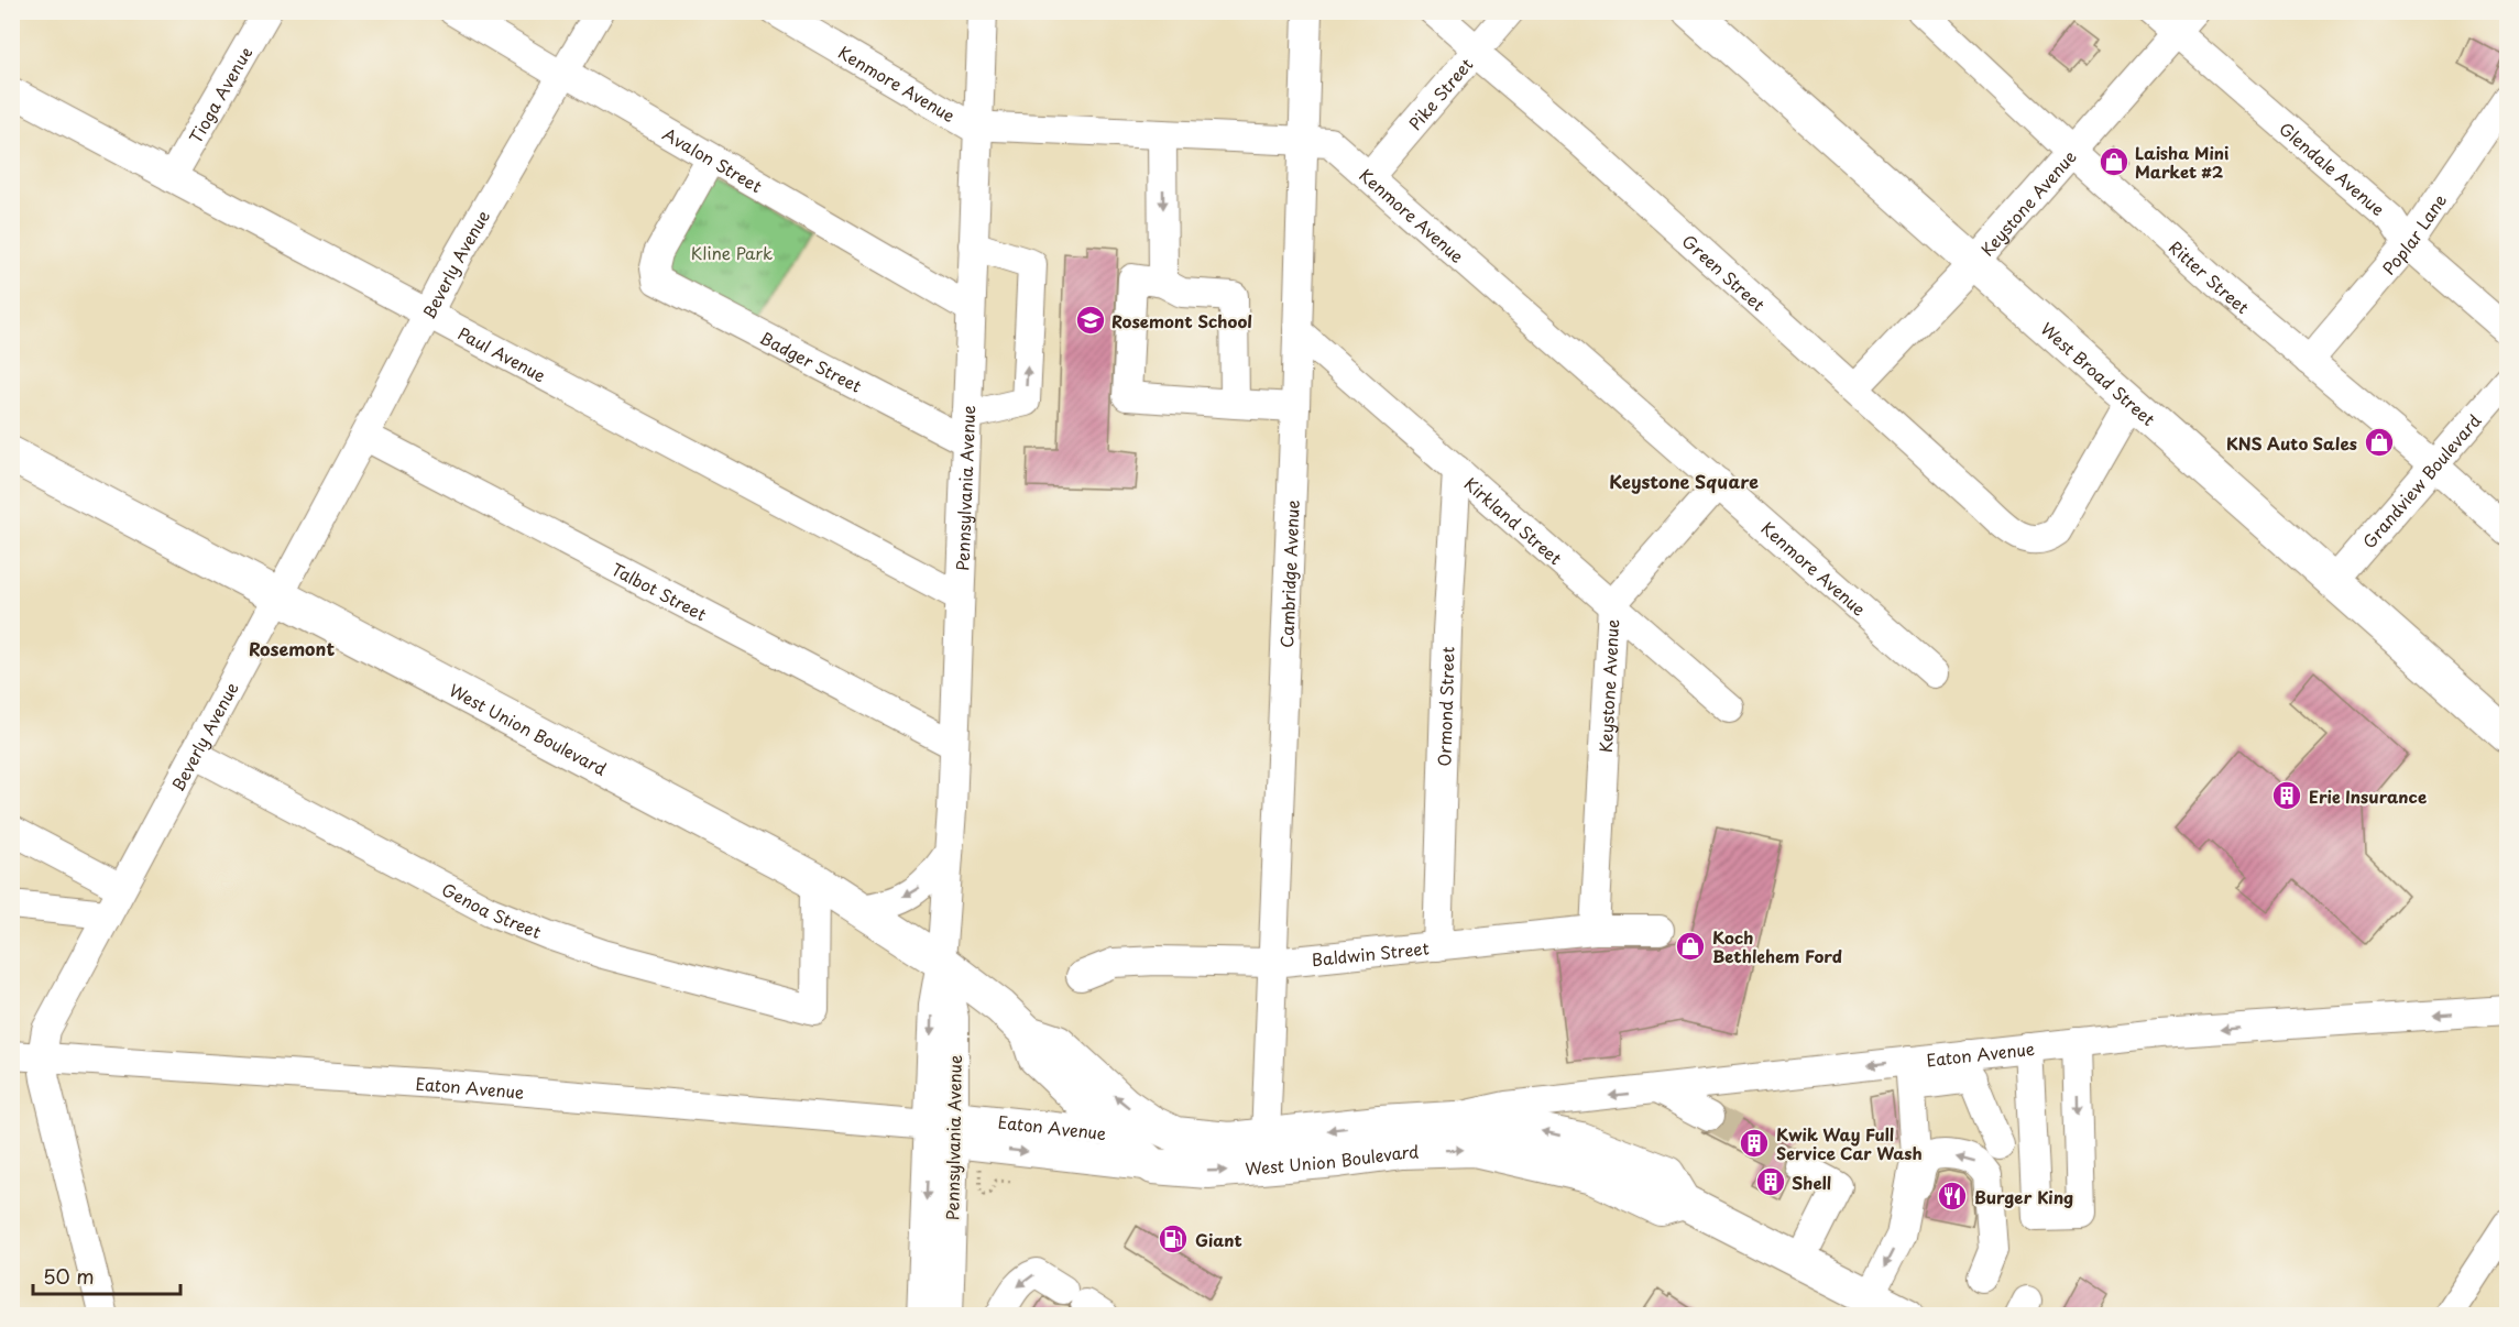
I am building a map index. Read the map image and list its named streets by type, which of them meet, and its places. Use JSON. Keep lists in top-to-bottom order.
{
  "streets": {
    "main road": ["West Broad Street", "West Union Boulevard"],
    "street": [
      "Kenmore Avenue",
      "Pike Street",
      "Tioga Avenue",
      "Avalon Street",
      "Glendale Avenue",
      "Keystone Avenue",
      "Poplar Lane",
      "Beverly Avenue",
      "Green Street",
      "Ritter Street",
      "Paul Avenue",
      "Badger Street",
      "Grandview Boulevard",
      "Pennsylvania Avenue",
      "Kirkland Street",
      "Cambridge Avenue",
      "Talbot Street",
      "Ormond Street",
      "Genoa Street",
      "Baldwin Street",
      "Eaton Avenue"
    ]
  },
  "crossings": [
    ["Kenmore Avenue", "Pike Street"],
    ["Kenmore Avenue", "Keystone Avenue"],
    ["Kenmore Avenue", "Pennsylvania Avenue"],
    ["Kenmore Avenue", "Cambridge Avenue"],
    ["Pike Street", "Green Street"],
    ["Tioga Avenue", "Paul Avenue"],
    ["Avalon Street", "Beverly Avenue"],
    ["Avalon Street", "Badger Street"],
    ["Avalon Street", "Pennsylvania Avenue"],
    ["Glendale Avenue", "Keystone Avenue"],
    ["Glendale Avenue", "Poplar Lane"],
    ["Keystone Avenue", "Green Street"],
    ["Keystone Avenue", "Ritter Street"],
    ["Keystone Avenue", "West Broad Street"],
    ["Keystone Avenue", "Kirkland Street"],
    ["Keystone Avenue", "Baldwin Street"],
    ["Poplar Lane", "Ritter Street"],
    ["Beverly Avenue", "Paul Avenue"],
    ["Beverly Avenue", "Talbot Street"],
    ["Beverly Avenue", "West Union Boulevard"],
    ["Beverly Avenue", "Genoa Street"],
    ["Beverly Avenue", "Eaton Avenue"],
    ["Green Street", "West Broad Street"],
    ["Ritter Street", "Grandview Boulevard"],
    ["Paul Avenue", "Pennsylvania Avenue"],
    ["Badger Street", "Pennsylvania Avenue"],
    ["West Broad Street", "Grandview Boulevard"],
    ["Pennsylvania Avenue", "Talbot Street"],
    ["Pennsylvania Avenue", "West Union Boulevard"],
    ["Pennsylvania Avenue", "Eaton Avenue"],
    ["Kirkland Street", "Cambridge Avenue"],
    ["Kirkland Street", "Ormond Street"],
    ["Cambridge Avenue", "West Union Boulevard"],
    ["Cambridge Avenue", "Baldwin Street"],
    ["Ormond Street", "Baldwin Street"],
    ["West Union Boulevard", "Genoa Street"],
    ["West Union Boulevard", "Eaton Avenue"]
  ],
  "districts": ["Keystone Square", "Rosemont"],
  "parks": ["Kline Park"],
  "places": {
    "shop": ["Laisha Mini Market #2", "KNS Auto Sales", "Koch Bethlehem Ford"],
    "school or university": ["Rosemont School"],
    "building": ["Erie Insurance", "Kwik Way Full Service Car Wash", "Shell"],
    "restaurant": ["Burger King"],
    "fuel station": ["Giant"]
  },
  "scale_bar": "50 m"
}
